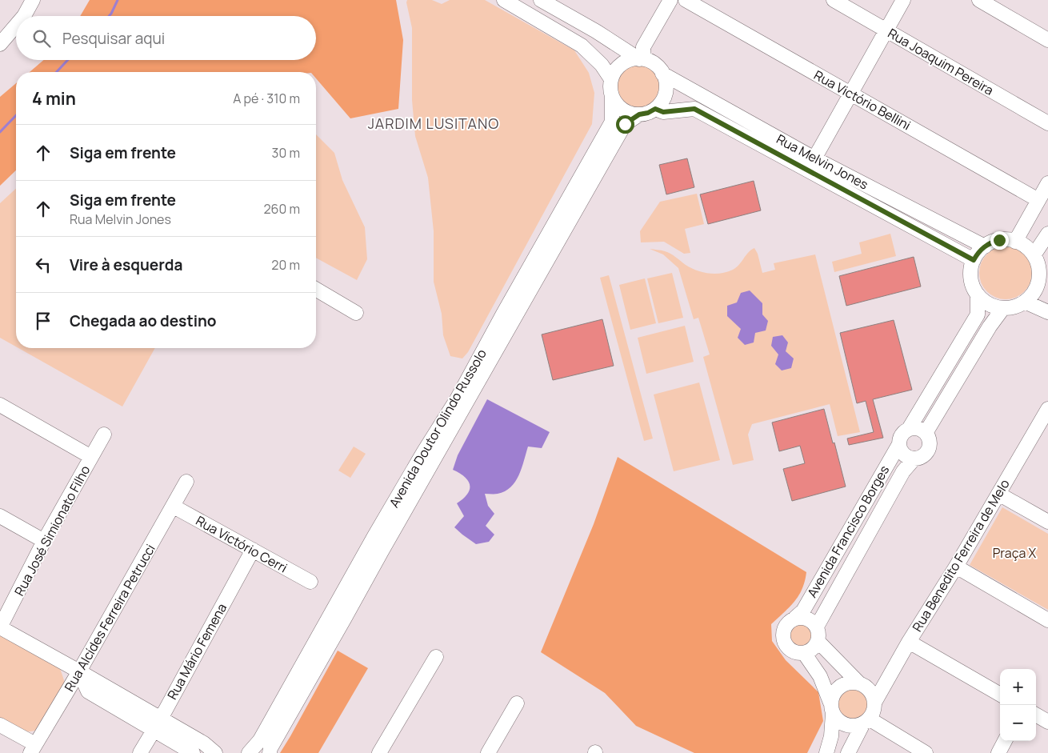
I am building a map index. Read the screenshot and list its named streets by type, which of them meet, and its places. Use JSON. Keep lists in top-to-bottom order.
{
  "streets": {
    "street": [
      "Rua Joaquim Pereira",
      "Rua Victório Bellini",
      "Rua Melvin Jones",
      "Avenida Doutor Olindo Russolo",
      "Rua José Simionato Filho",
      "Avenida Francisco Borges",
      "Rua Victório Cerri",
      "Rua Benedito Ferreira de Melo",
      "Rua Alcídes Ferreira Petrucci",
      "Rua Mário Femena"
    ]
  },
  "crossings": [
    ["Rua Melvin Jones", "Avenida Doutor Olindo Russolo"],
    ["Rua Victório Cerri", "Rua Alcídes Ferreira Petrucci"],
    ["Rua Victório Cerri", "Rua Mário Femena"]
  ],
  "districts": ["JARDIM LUSITANO"],
  "parks": ["Praça X"],
  "page": {
    "search": "Pesquisar aqui",
    "heading": ["4 min", "A pé · 310 m"],
    "list": [
      ["Siga em frente", "30 m"],
      ["Siga em frente", "Rua Melvin Jones", "260 m"],
      ["Vire à esquerda", "20 m"],
      "Chegada ao destino"
    ],
    "map_buttons": ["+", "−"]
  }
}
